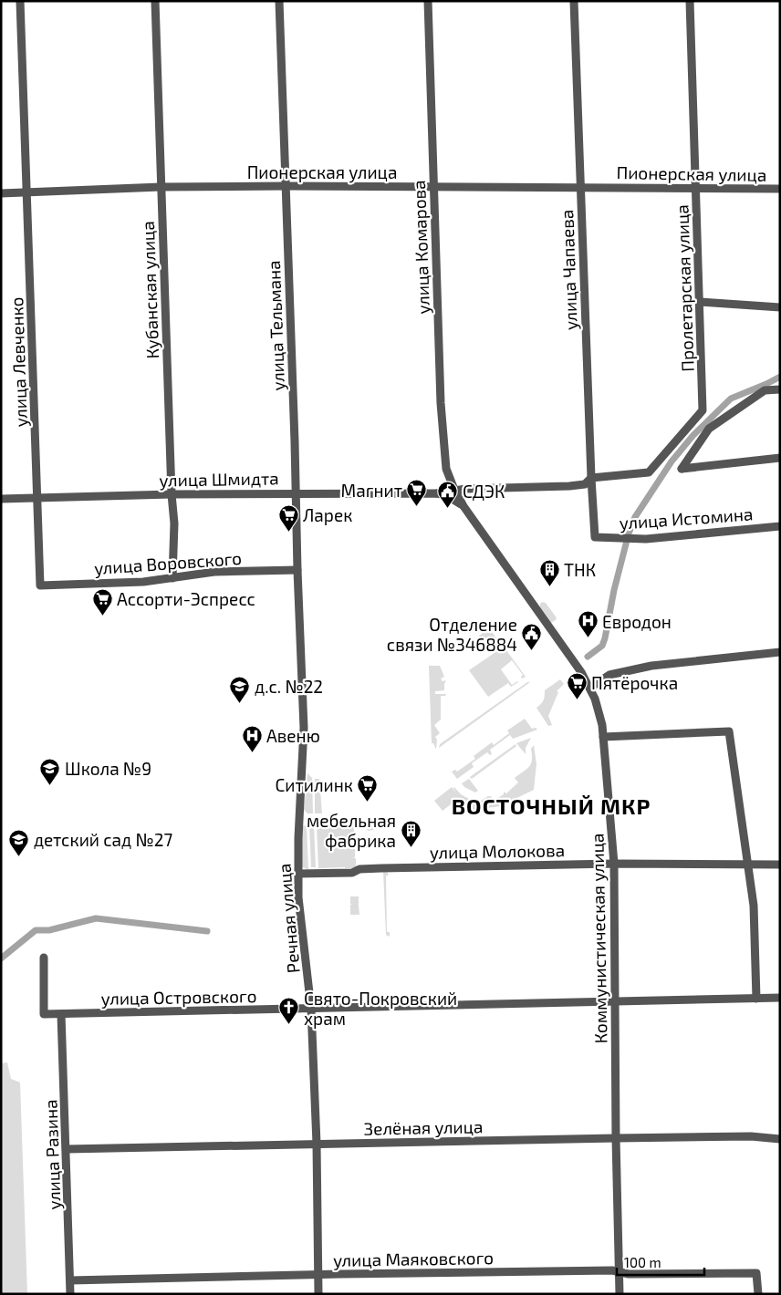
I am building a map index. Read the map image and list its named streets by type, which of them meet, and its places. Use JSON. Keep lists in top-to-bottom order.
{
  "streets": {
    "street": [
      "Пионерская улица",
      "улица Комарова",
      "улица Чапаева",
      "Пролетарская улица",
      "Кубанская улица",
      "улица Тельмана",
      "улица Левченко",
      "улица Шмидта",
      "улица Истомина",
      "улица Воровского",
      "улица Молокова",
      "Речная улица",
      "Коммунистическая улица",
      "улица Островского",
      "Зелёная улица",
      "улица Разина",
      "улица Маяковского"
    ]
  },
  "crossings": [
    ["Пионерская улица", "улица Комарова"],
    ["Пионерская улица", "улица Чапаева"],
    ["Пионерская улица", "Пролетарская улица"],
    ["Пионерская улица", "Кубанская улица"],
    ["Пионерская улица", "улица Тельмана"],
    ["Пионерская улица", "улица Левченко"],
    ["улица Комарова", "улица Шмидта"],
    ["улица Комарова", "Коммунистическая улица"],
    ["улица Чапаева", "улица Шмидта"],
    ["улица Чапаева", "улица Истомина"],
    ["Пролетарская улица", "улица Шмидта"],
    ["Кубанская улица", "улица Шмидта"],
    ["Кубанская улица", "улица Воровского"],
    ["улица Тельмана", "улица Шмидта"],
    ["улица Тельмана", "улица Воровского"],
    ["улица Тельмана", "Речная улица"],
    ["улица Левченко", "улица Шмидта"],
    ["улица Левченко", "улица Воровского"],
    ["улица Шмидта", "Коммунистическая улица"],
    ["улица Молокова", "Речная улица"],
    ["улица Молокова", "Коммунистическая улица"],
    ["Речная улица", "улица Островского"],
    ["Речная улица", "Зелёная улица"],
    ["Речная улица", "улица Маяковского"],
    ["Коммунистическая улица", "улица Островского"],
    ["Коммунистическая улица", "Зелёная улица"],
    ["Коммунистическая улица", "улица Маяковского"],
    ["улица Островского", "улица Разина"],
    ["Зелёная улица", "улица Разина"],
    ["улица Разина", "улица Маяковского"]
  ],
  "districts": ["ВОСТОЧНЫЙ МКР"],
  "places": {
    "supermarket": [
      "Магнит",
      "Ларек",
      "Ассорти-Эспресс",
      "Пятёрочка",
      "Ситилинк"
    ],
    "public building": ["СДЭК", "Отделение связи №346884"],
    "building": ["ТНК", "мебельная фабрика"],
    "hospital": ["Евродон", "Авеню"],
    "school or university": ["д.с. №22", "Школа №9", "детский сад №27"],
    "church": ["Свято-Покровский храм"]
  },
  "scale_bar": "100 m"
}
